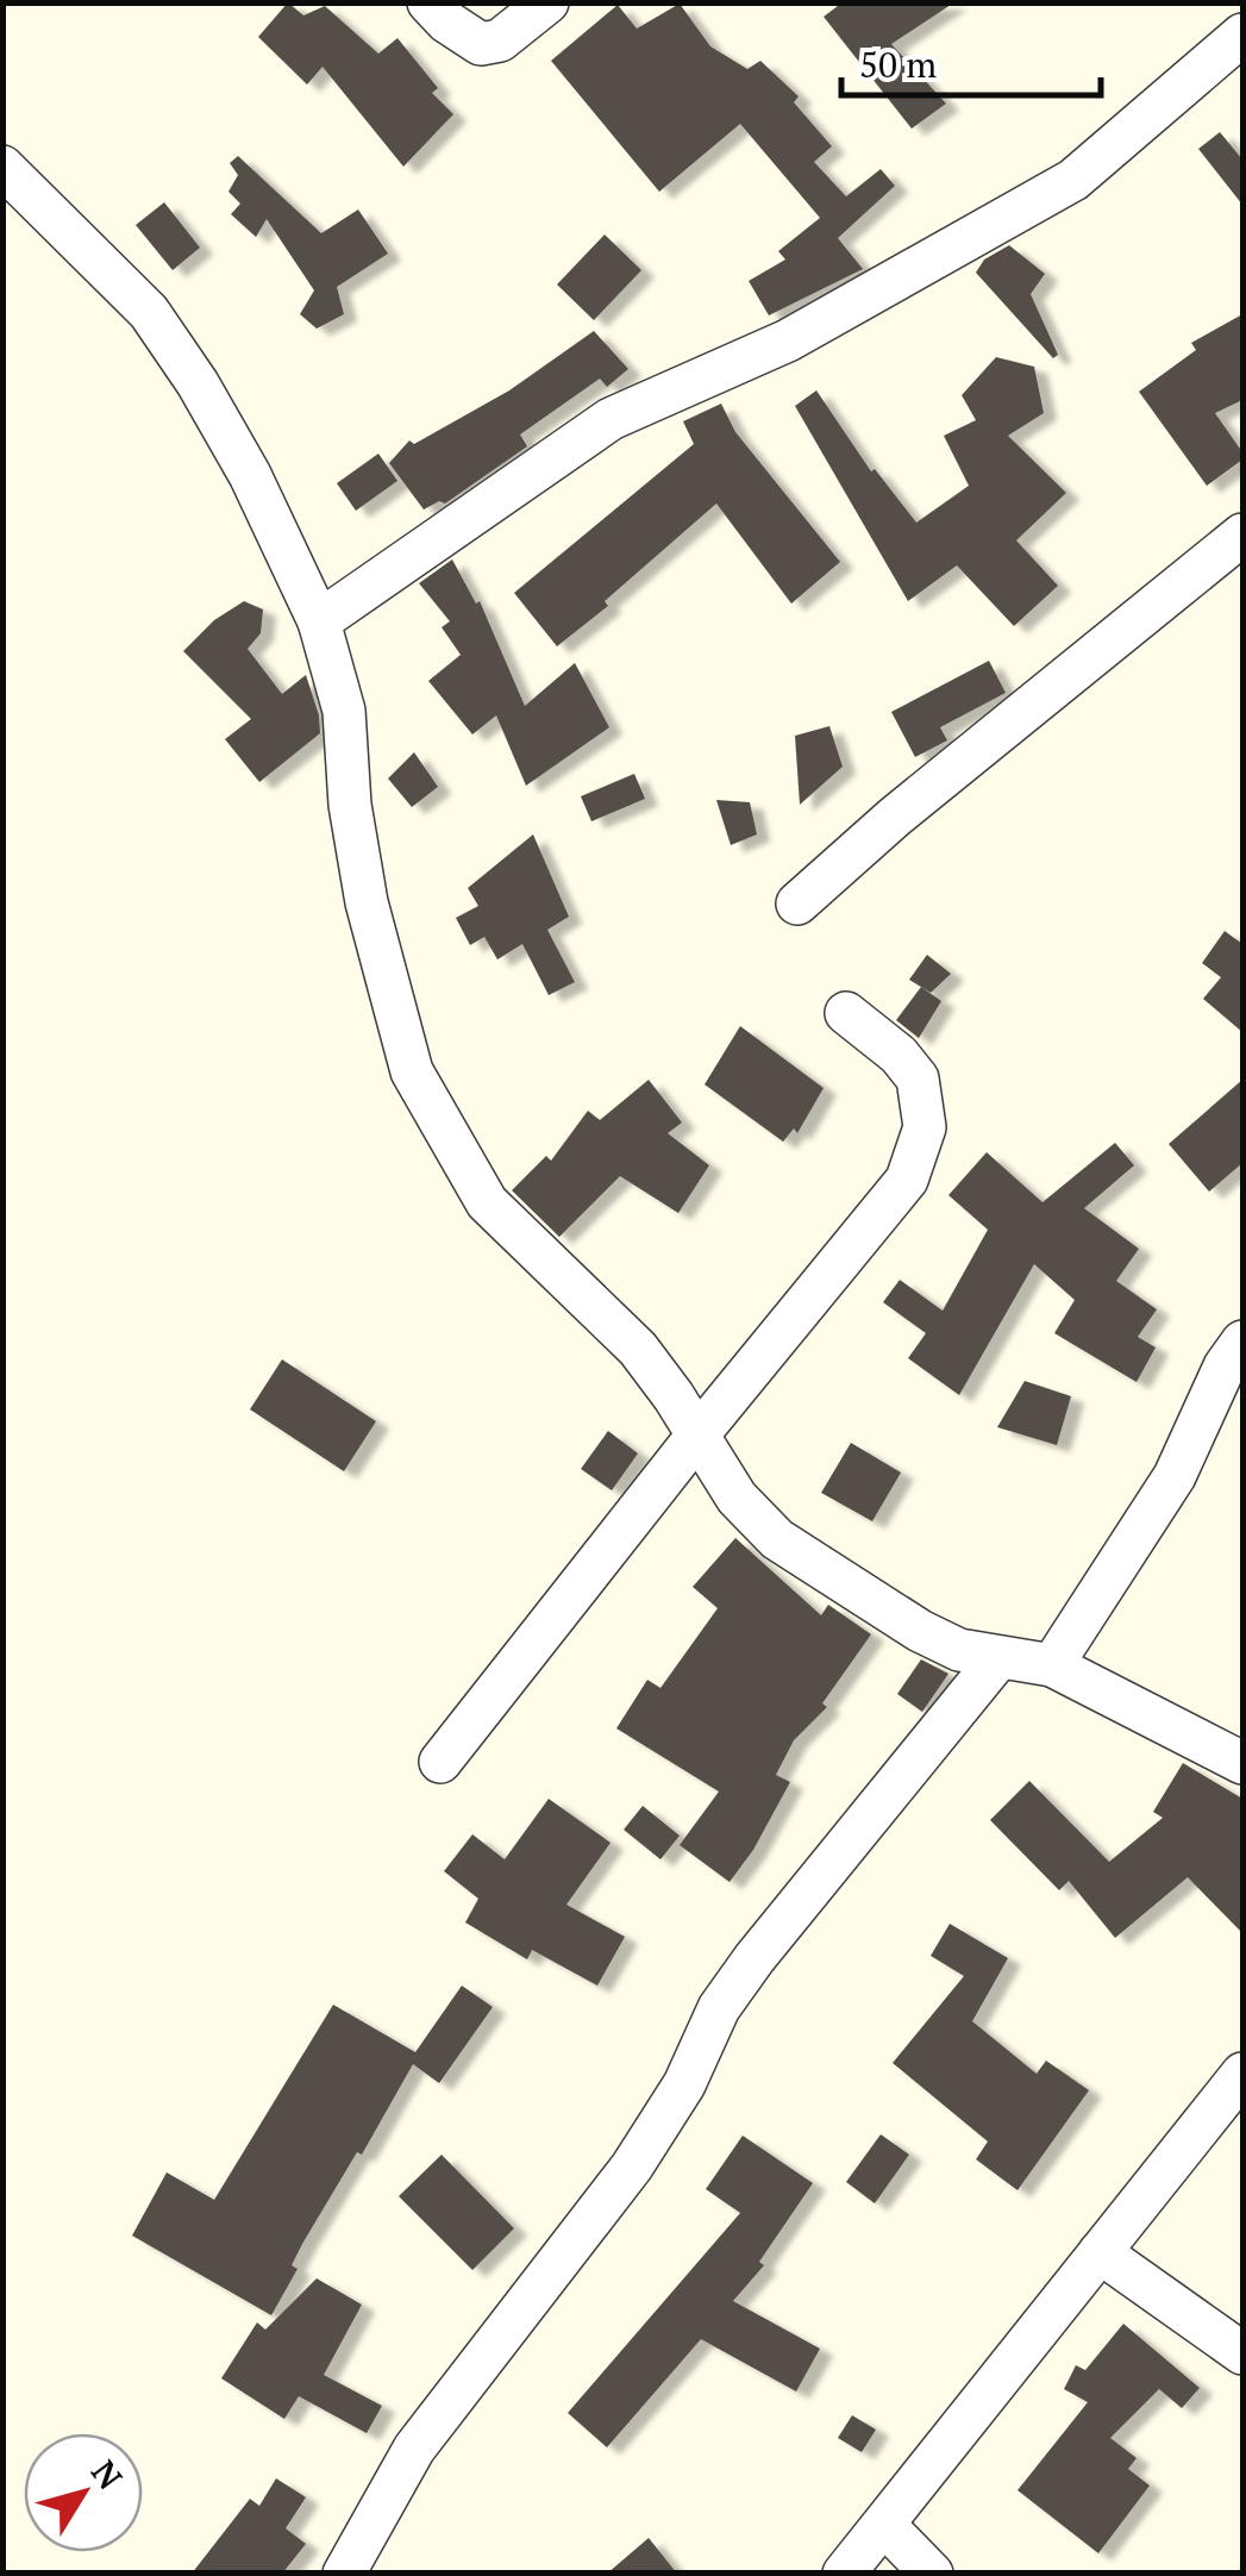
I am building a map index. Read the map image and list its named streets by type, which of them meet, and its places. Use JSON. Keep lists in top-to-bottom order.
{
  "scale_bar": "50 m",
  "north": "top right"
}
